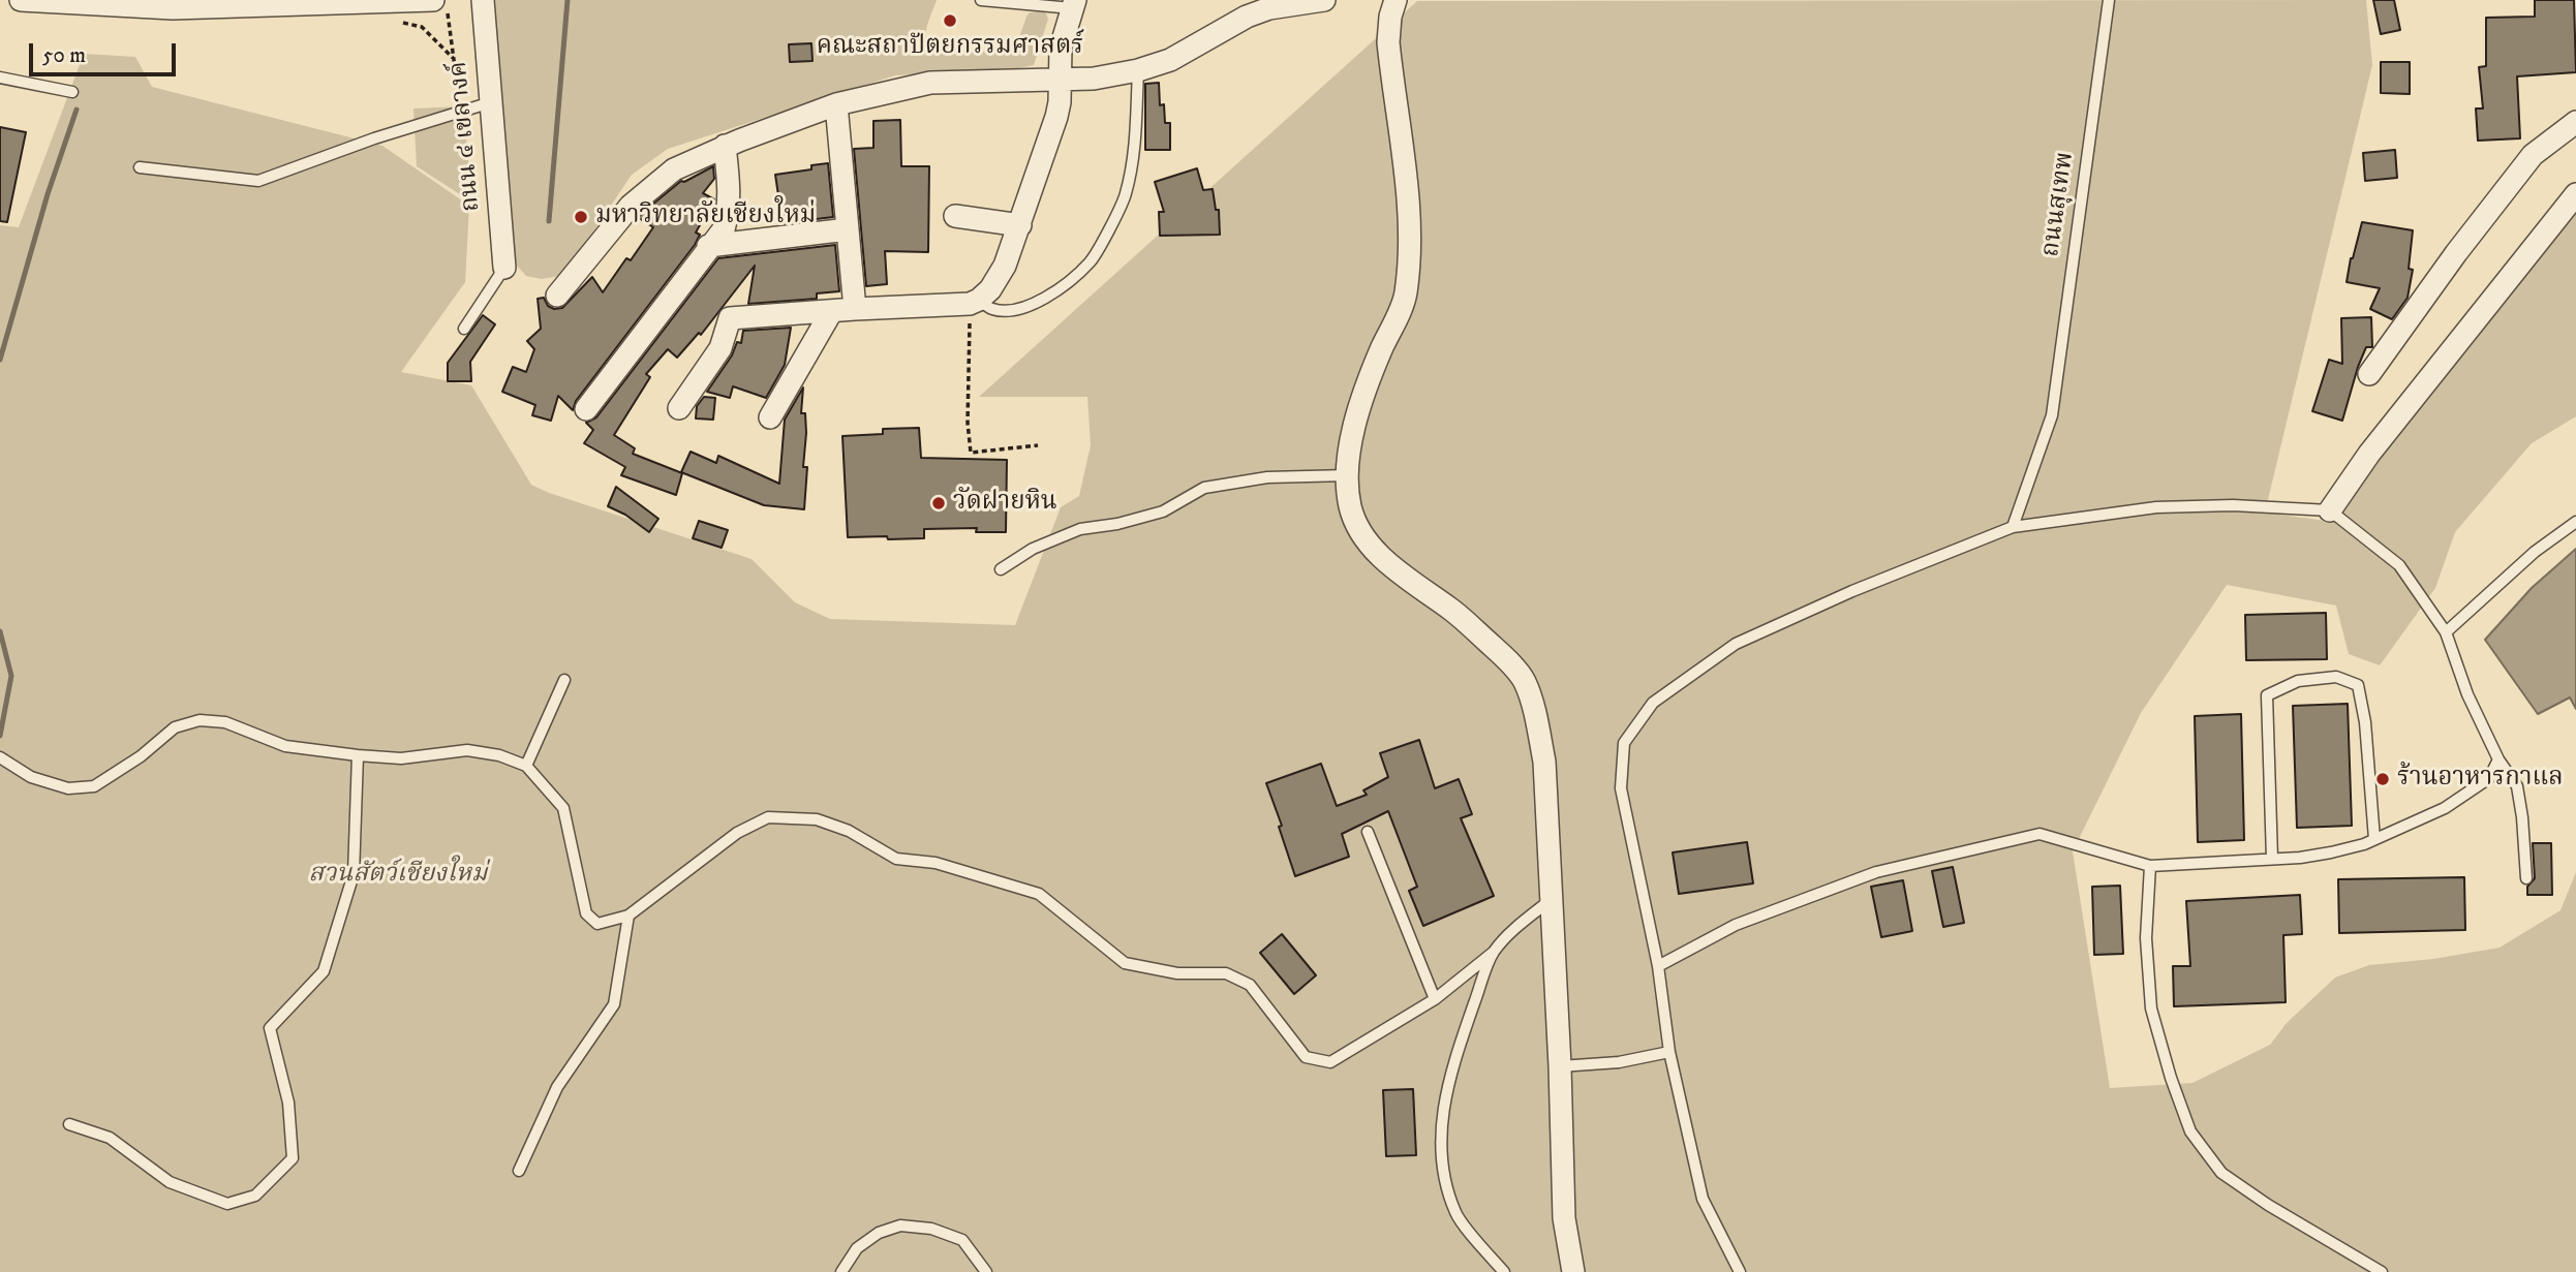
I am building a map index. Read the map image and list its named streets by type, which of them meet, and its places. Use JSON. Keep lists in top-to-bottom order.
{
  "streets": {
    "street": ["ถนน ๔ เขลางค์"],
    "lane": ["ถนนสุเทพ"]
  },
  "parks": ["สวนสัตว์เชียงใหม่"],
  "places": [
    "คณะสถาปัตยกรรมศาสตร์",
    "มหาวิทยาลัยเชียงใหม่",
    "วัดฝายหิน",
    "ร้านอาหารกาแล"
  ],
  "scale_bar": "50 m"
}
